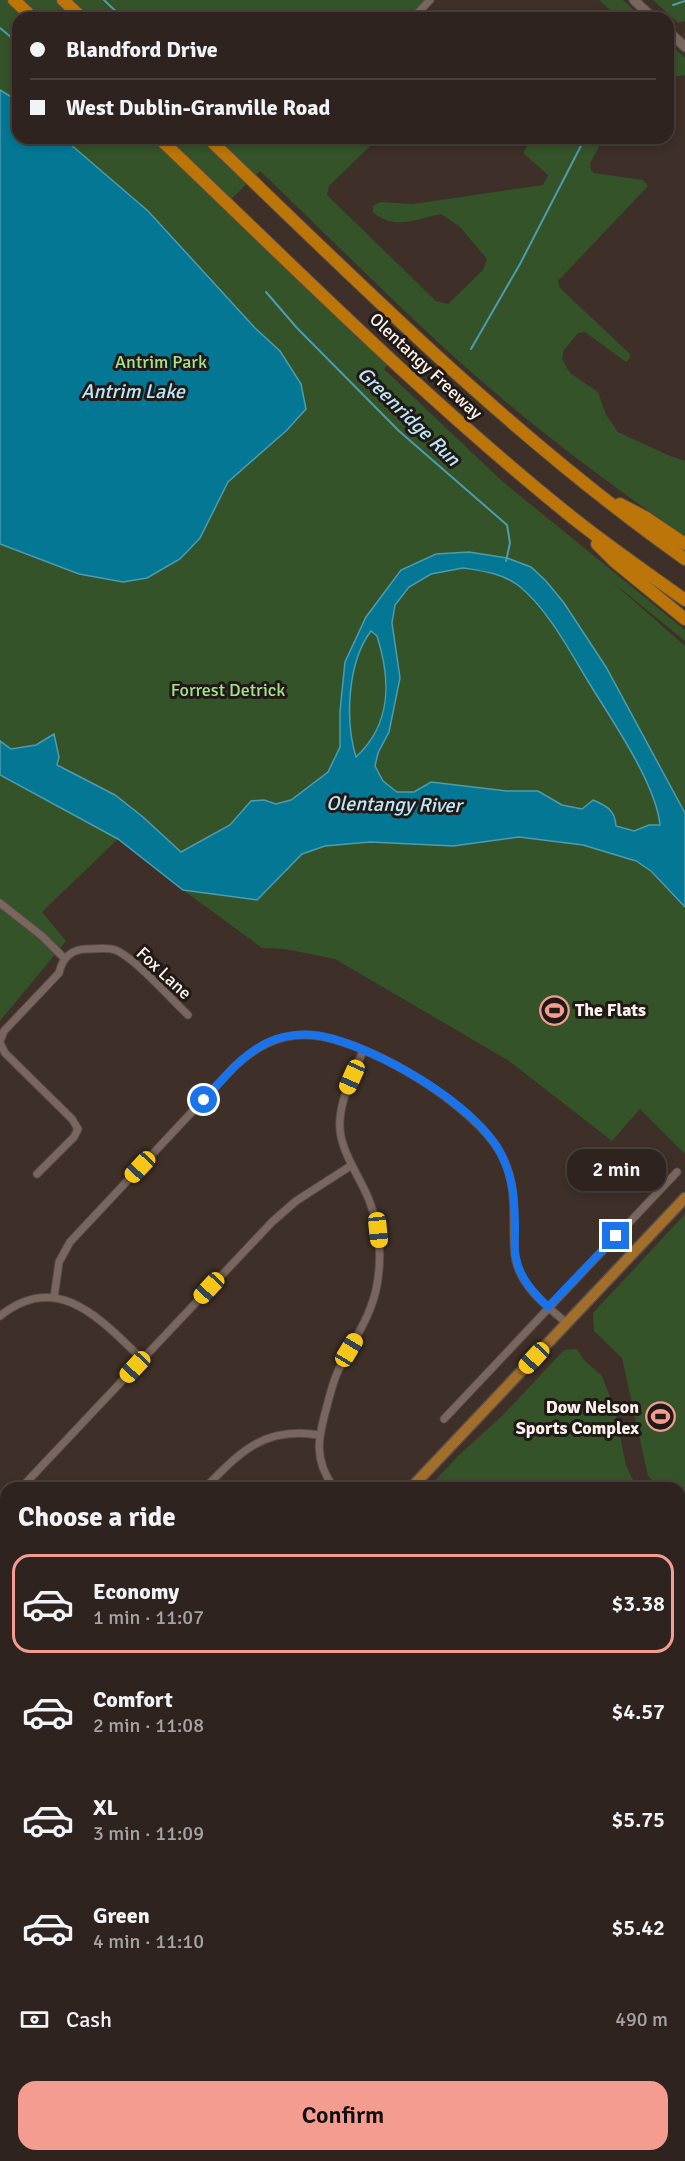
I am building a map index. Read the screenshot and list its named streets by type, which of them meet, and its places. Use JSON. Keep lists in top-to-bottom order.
{
  "streets": {
    "highway": ["Olentangy Freeway"],
    "street": ["Fox Lane"]
  },
  "water": ["Antrim Lake", "Greenridge Run", "Olentangy River"],
  "parks": ["Antrim Park", "Forrest Detrick"],
  "places": {
    "sports": ["The Flats", "Dow Nelson Sports Complex"]
  },
  "page": {
    "banner": ["Blandford Drive", "West Dublin-Granville Road"],
    "bubble": "2 min",
    "heading": "Choose a ride",
    "list": [
      {
        "name": "Economy",
        "note": "1 min · 11:07",
        "value": "$3.38"
      },
      {
        "name": "Comfort",
        "note": "2 min · 11:08",
        "value": "$4.57"
      },
      {
        "name": "XL",
        "note": "3 min · 11:09",
        "value": "$5.75"
      },
      {
        "name": "Green",
        "note": "4 min · 11:10",
        "value": "$5.42"
      }
    ],
    "pay": ["Cash", "490 m"],
    "buttons": "Confirm"
  }
}
